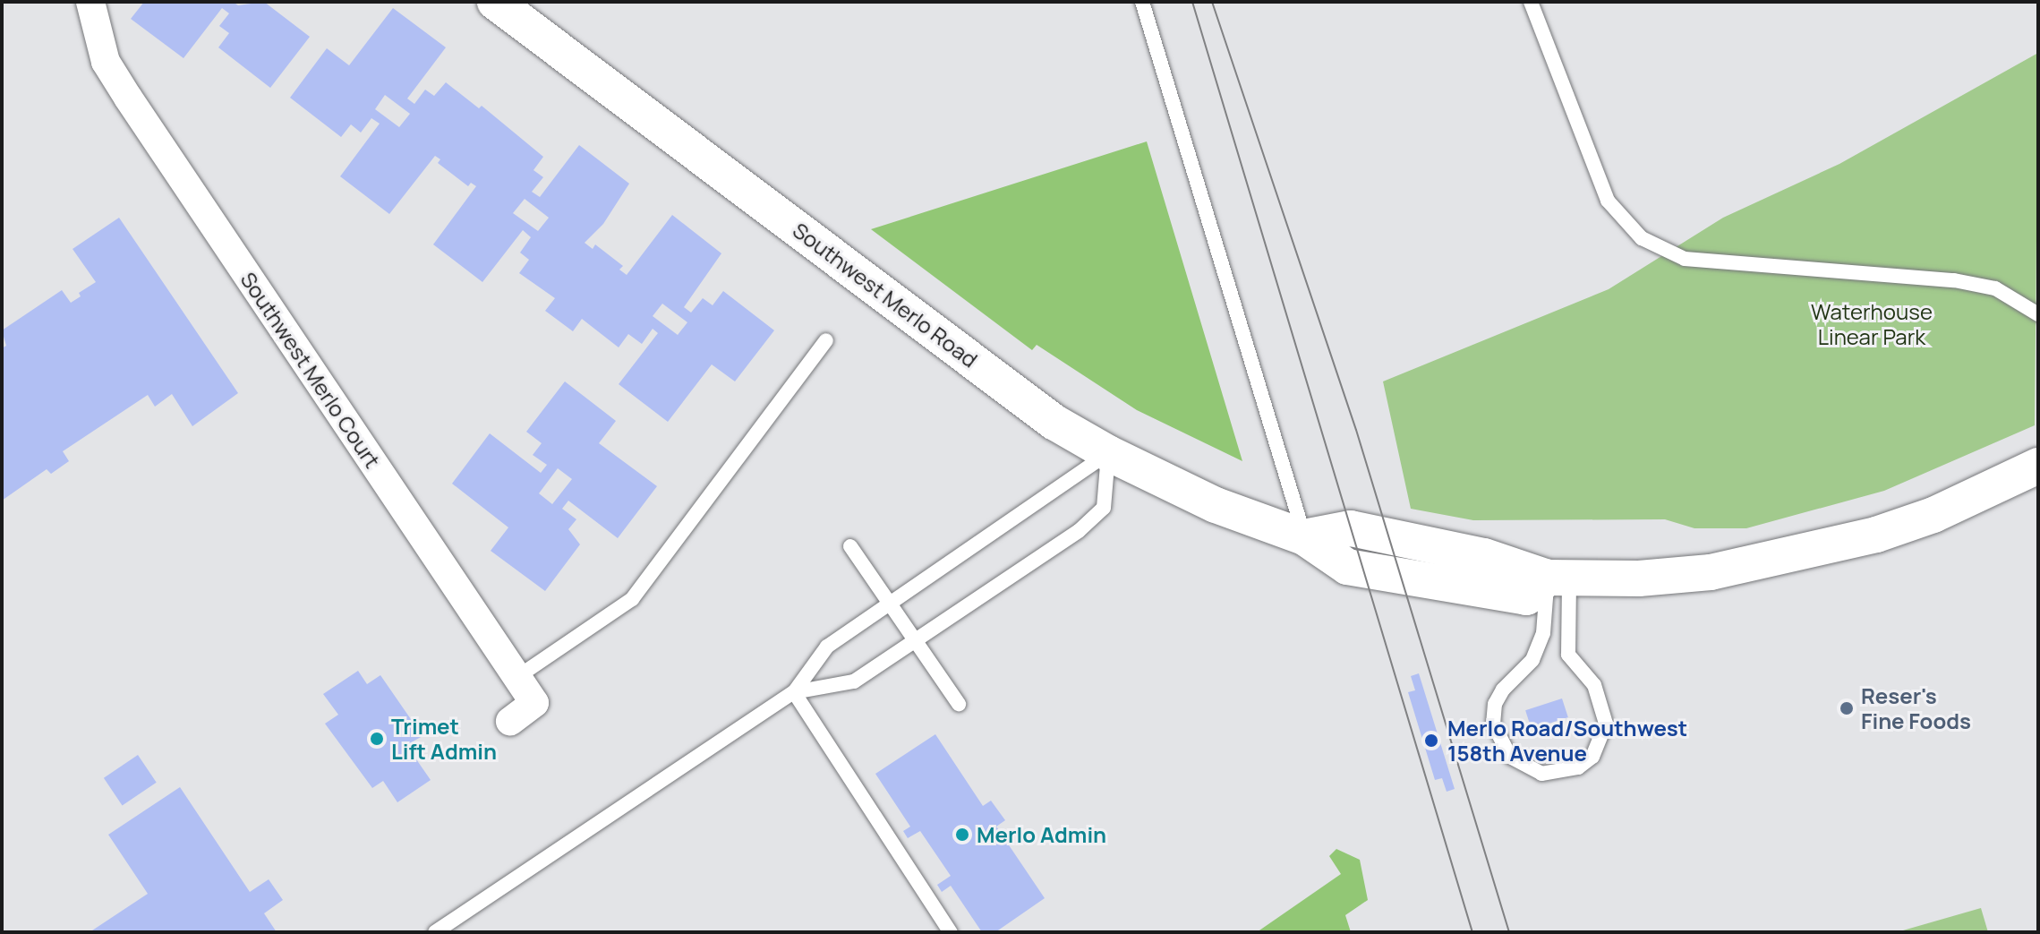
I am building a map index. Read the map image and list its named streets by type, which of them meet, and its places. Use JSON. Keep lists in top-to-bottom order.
{
  "streets": {
    "street": ["Southwest Merlo Road", "Southwest Merlo Court"]
  },
  "parks": ["Waterhouse Linear Park"],
  "places": [
    "Reser's Fine Foods",
    "Trimet Lift Admin",
    "Merlo Road/Southwest 158th Avenue",
    "Merlo Admin"
  ]
}
